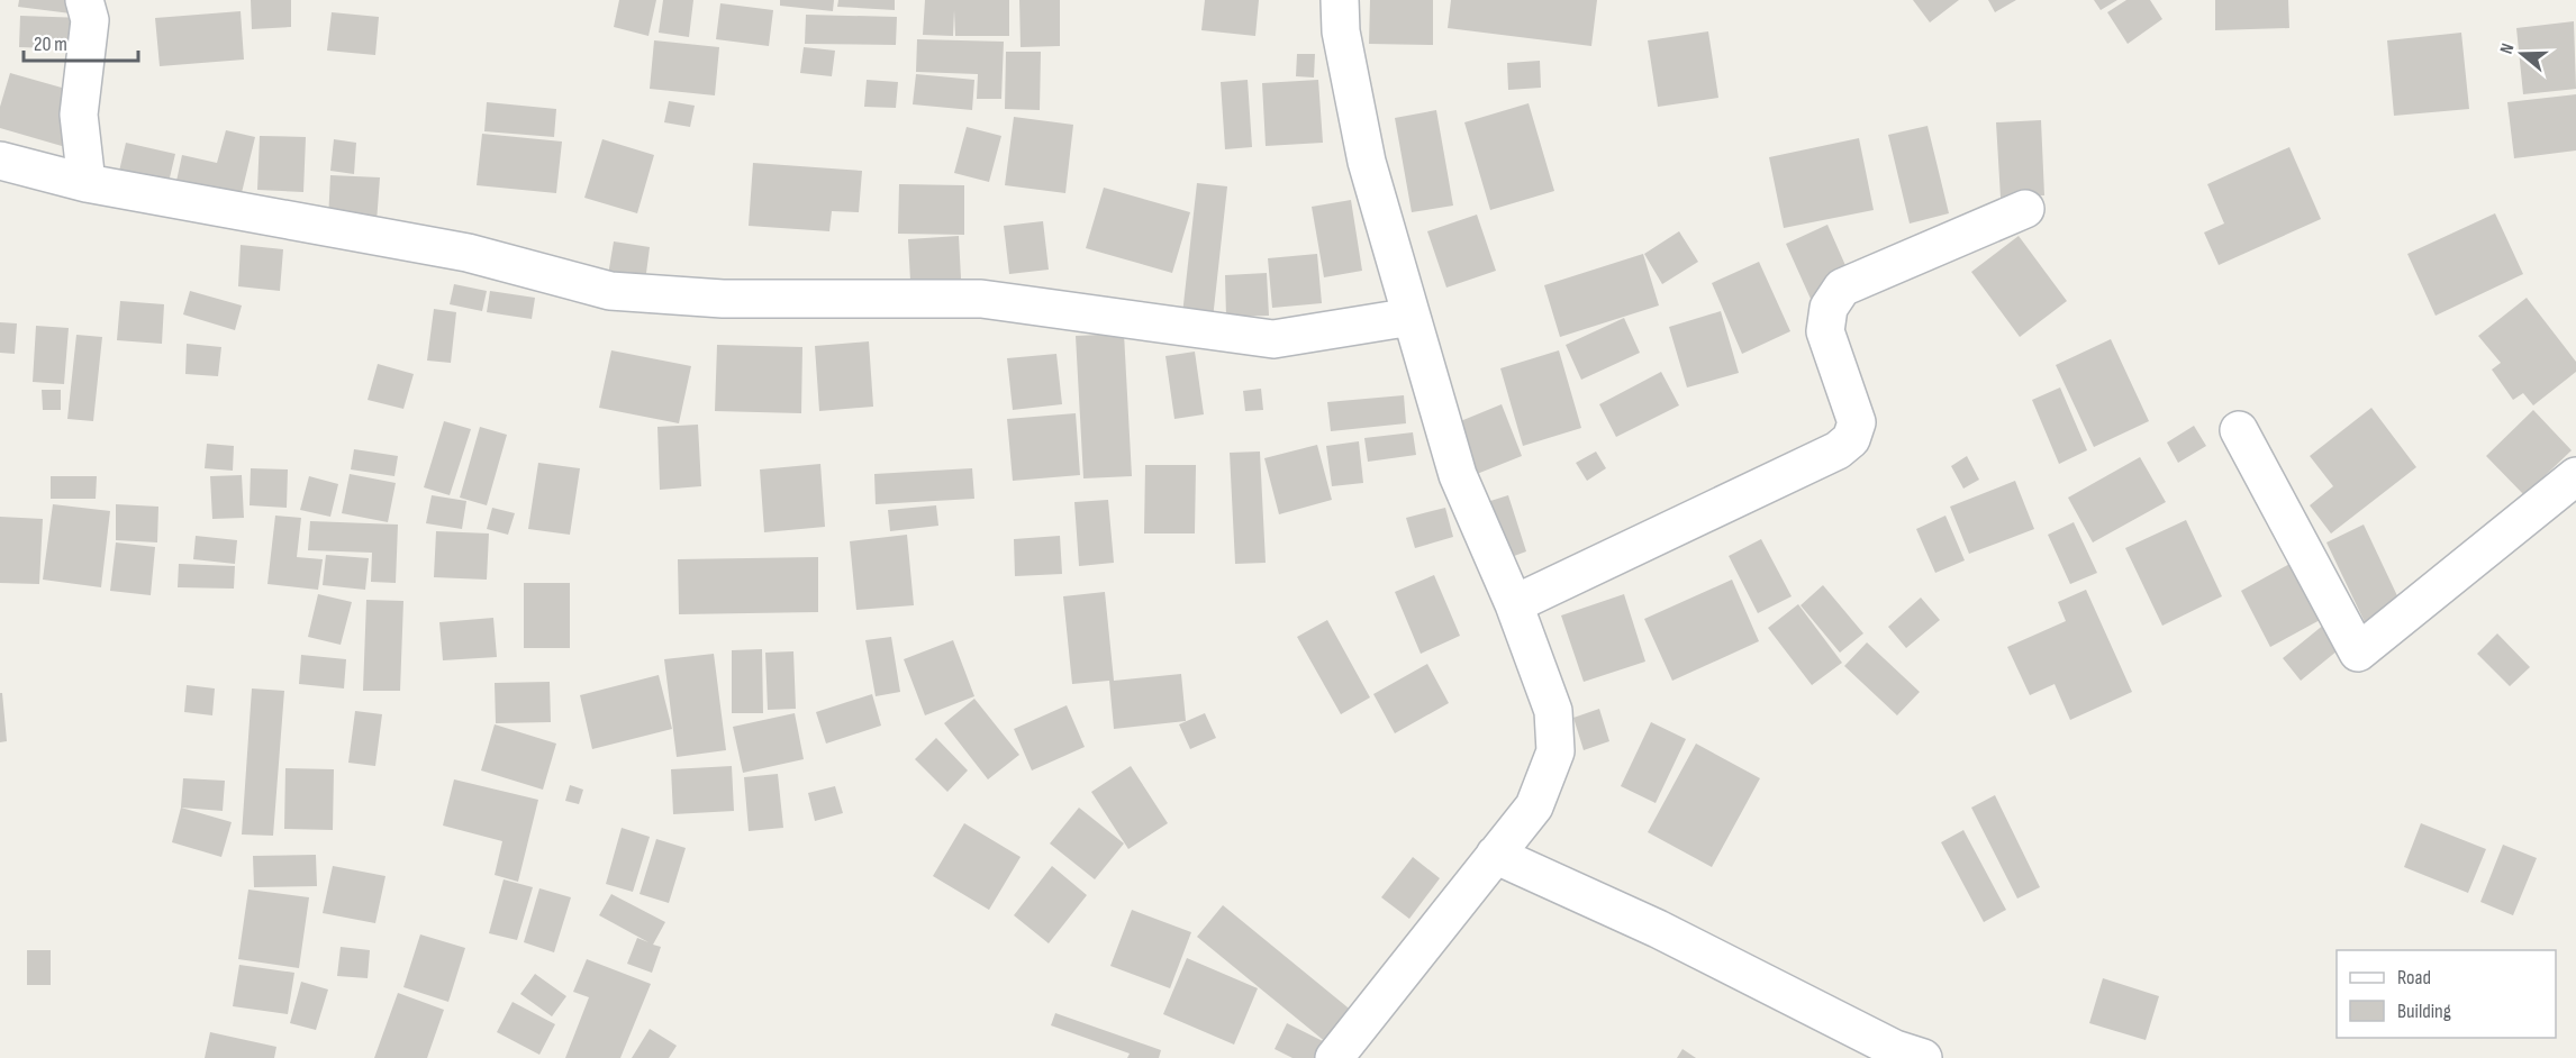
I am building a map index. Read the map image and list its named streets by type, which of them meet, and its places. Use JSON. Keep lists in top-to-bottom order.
{
  "legend": ["Road", "Building"],
  "scale_bar": "20 m",
  "north": "left"
}
